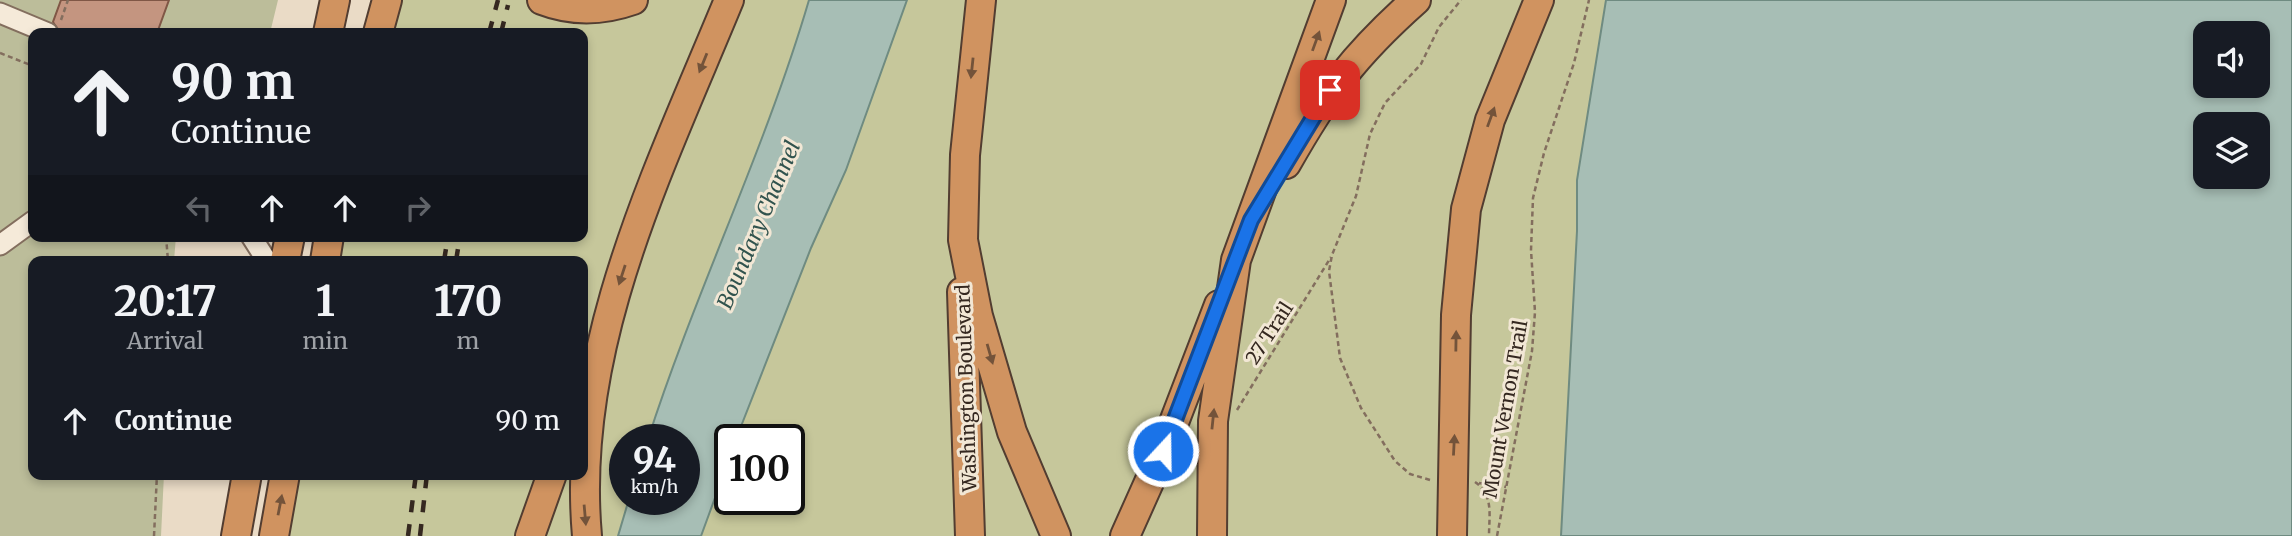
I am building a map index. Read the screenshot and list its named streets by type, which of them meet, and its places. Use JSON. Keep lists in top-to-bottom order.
{
  "streets": {
    "highway": ["Washington Boulevard"],
    "path": ["27 Trail", "Mount Vernon Trail"]
  },
  "water": ["Boundary Channel"],
  "page": {
    "turn": ["90 m", "Continue"],
    "eta": [
      "20:17",
      "Arrival",
      "1",
      "min",
      "170",
      "m"
    ],
    "list": [
      {
        "name": "Continue",
        "value": "90 m"
      }
    ],
    "speed": "94 km/h",
    "limit": "100"
  }
}
